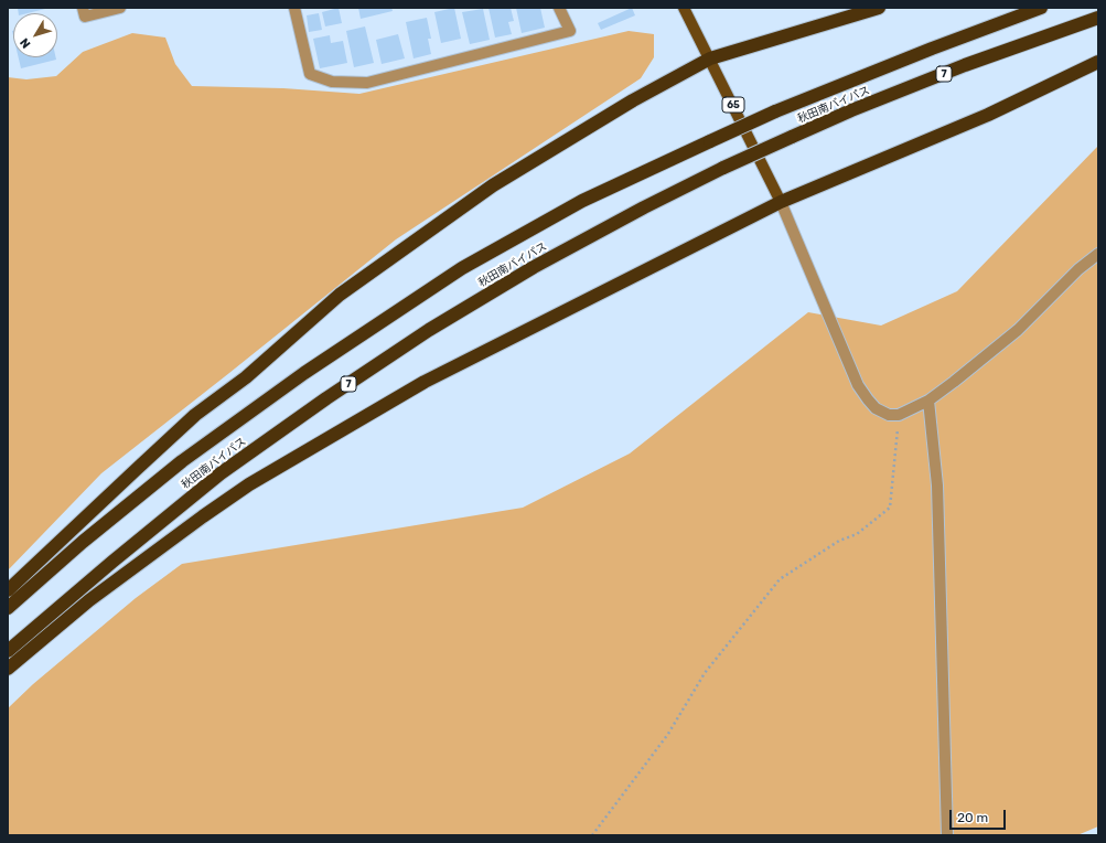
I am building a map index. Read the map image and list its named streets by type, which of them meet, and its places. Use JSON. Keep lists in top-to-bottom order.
{
  "streets": {
    "highway": ["7", "秋田南バイパス"],
    "main road": ["65"]
  },
  "scale_bar": "20 m",
  "north": "bottom left"
}
